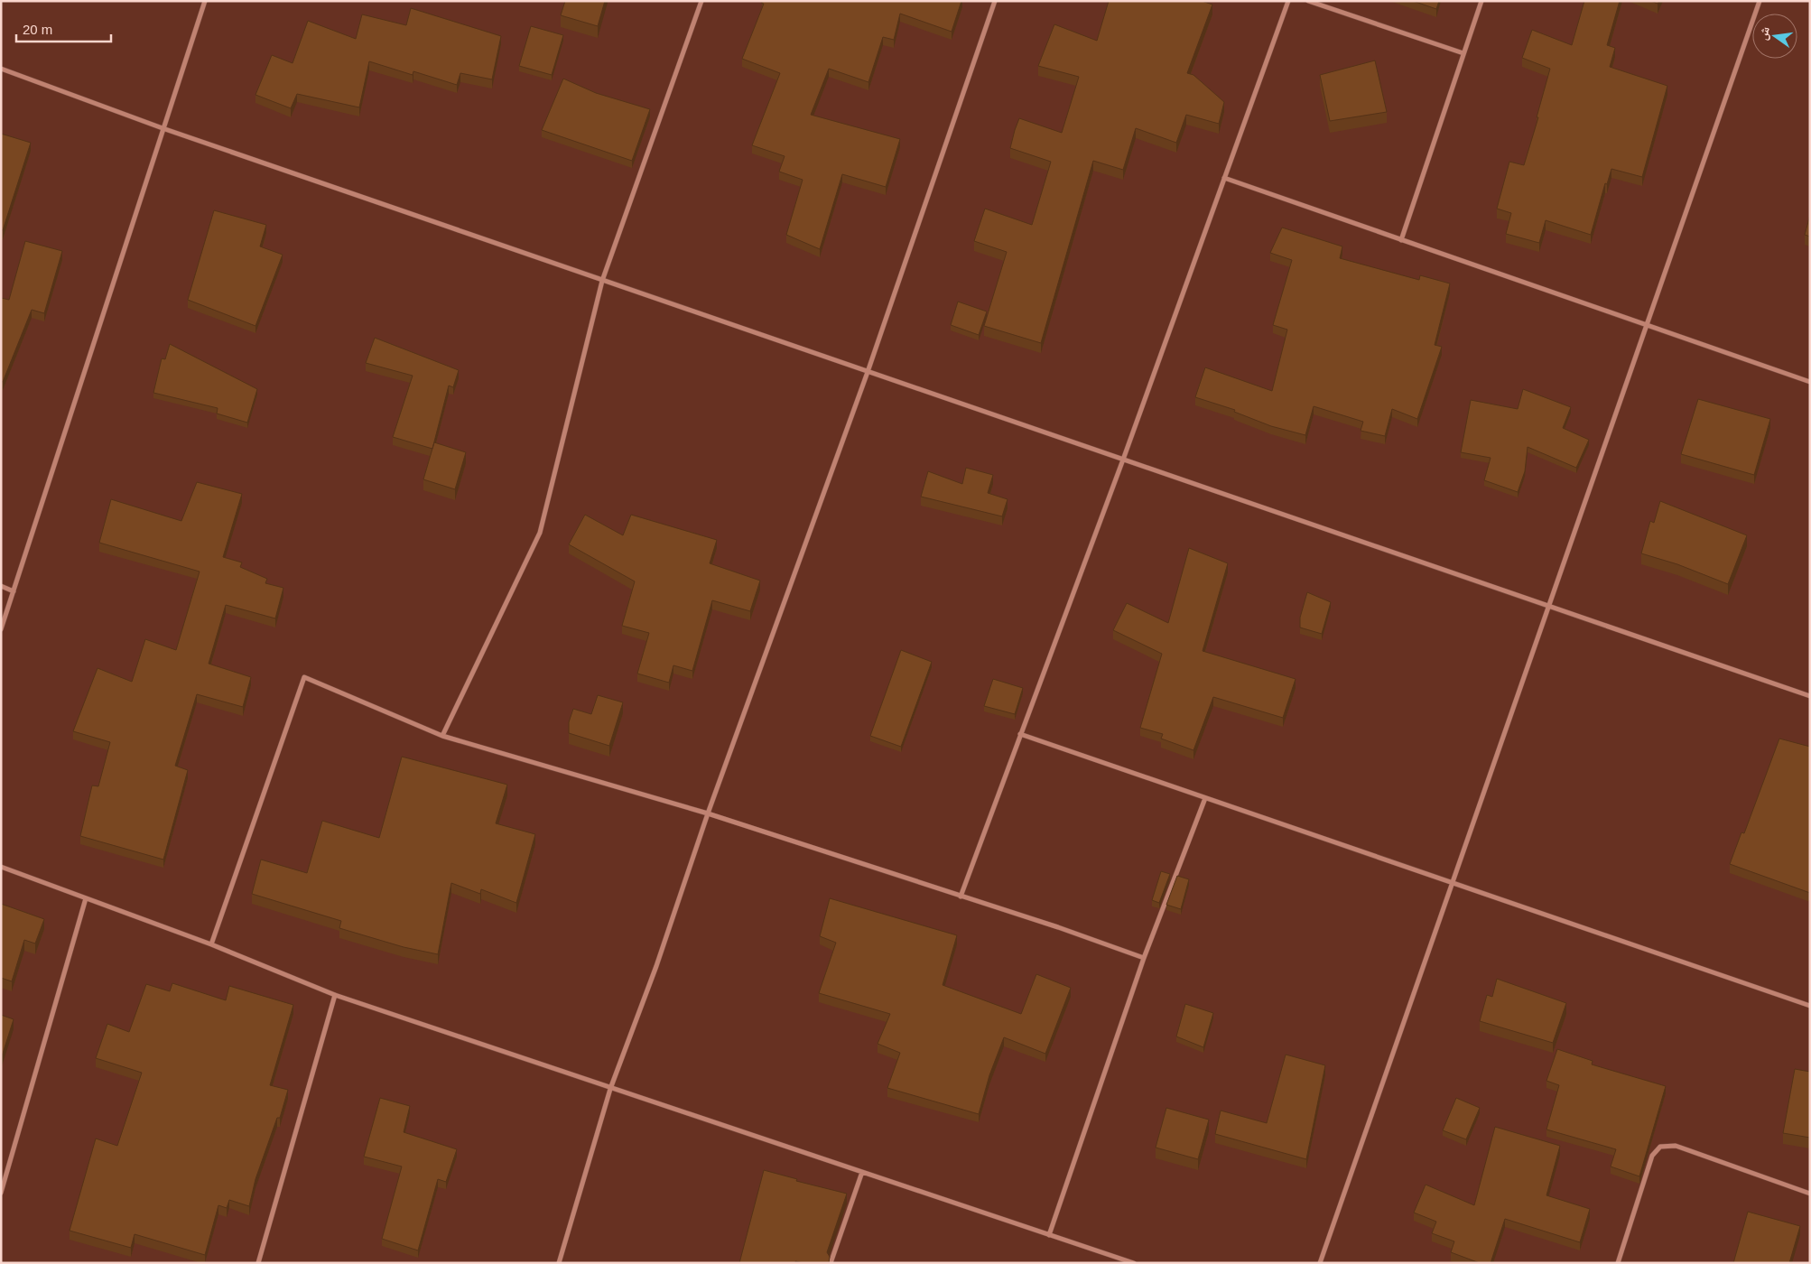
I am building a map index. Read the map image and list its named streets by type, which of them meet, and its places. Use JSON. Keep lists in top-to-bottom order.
{
  "scale_bar": "20 m",
  "north": "left"
}
